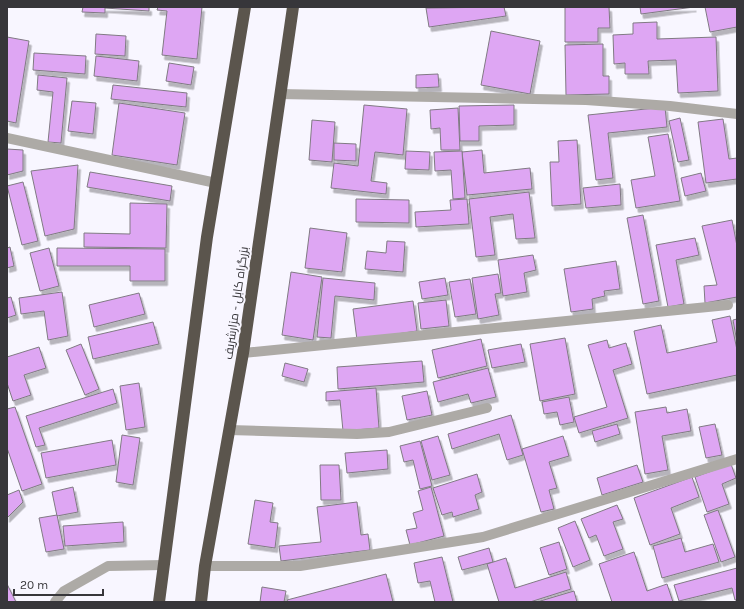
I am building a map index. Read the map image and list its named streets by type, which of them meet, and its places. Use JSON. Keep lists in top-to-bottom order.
{
  "streets": {
    "highway": ["بزرگراه کابل - مزارشریف"]
  },
  "scale_bar": "20 m"
}
